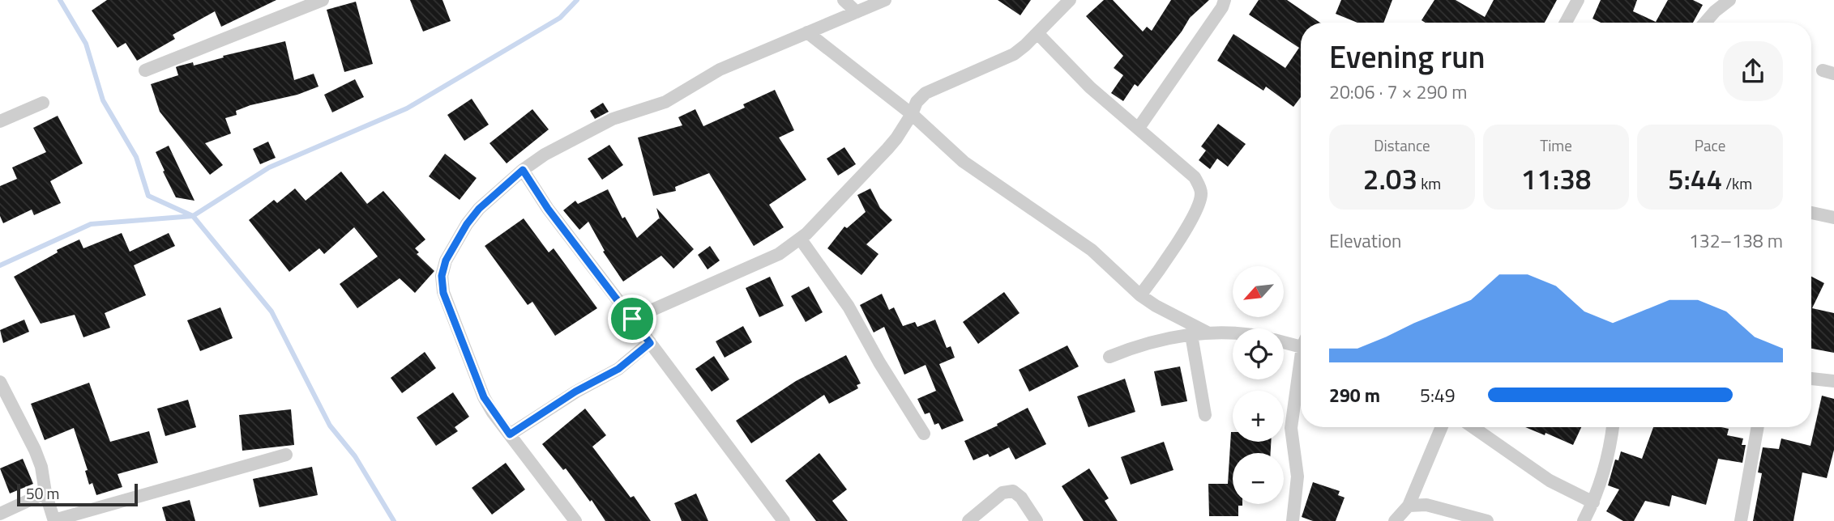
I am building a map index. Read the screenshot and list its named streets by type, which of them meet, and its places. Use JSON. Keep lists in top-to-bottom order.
{
  "scale_bar": "50 m",
  "north": "bottom left",
  "page": {
    "heading": ["Evening run", "20:06 · 7 × 290 m"],
    "stats": [
      ["Distance", "2.03 km"],
      ["Time", "11:38"],
      ["Pace", "5:44 /km"]
    ],
    "chart": ["Elevation", "132–138 m"],
    "map_buttons": ["+", "−"],
    "list": [
      {
        "name": "290 m",
        "note": "5:49"
      }
    ],
    "scale": "50 m"
  }
}
